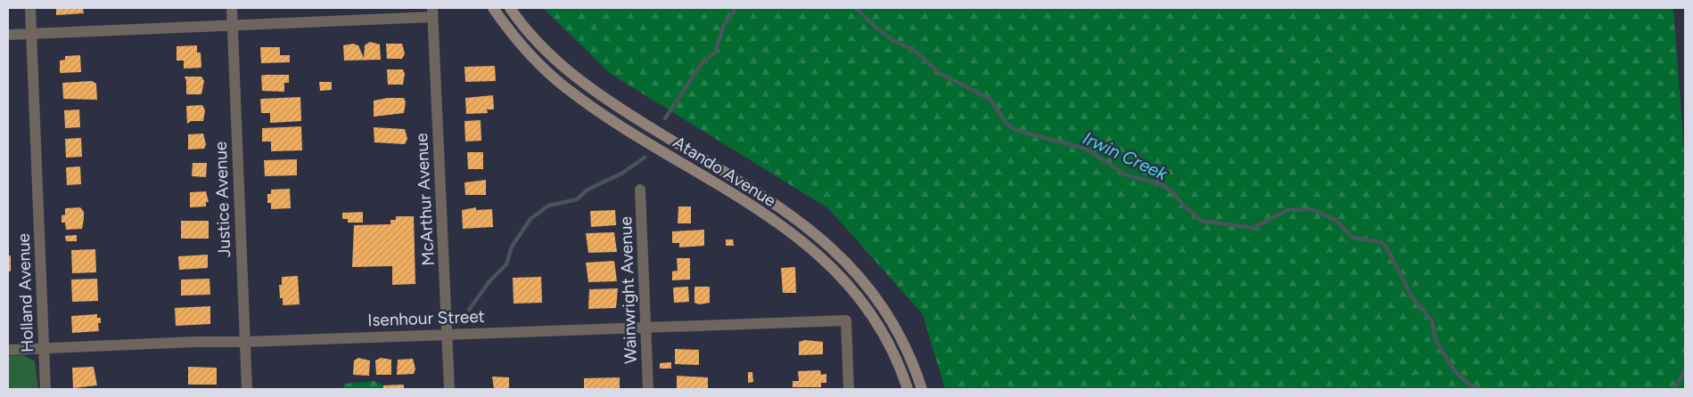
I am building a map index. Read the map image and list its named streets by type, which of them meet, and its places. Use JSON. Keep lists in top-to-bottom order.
{
  "streets": {
    "main road": ["Atando Avenue"],
    "street": [
      "Justice Avenue",
      "McArthur Avenue",
      "Wainwright Avenue",
      "Holland Avenue",
      "Isenhour Street"
    ]
  },
  "crossings": [
    ["Justice Avenue", "Isenhour Street"],
    ["McArthur Avenue", "Isenhour Street"],
    ["Wainwright Avenue", "Isenhour Street"],
    ["Holland Avenue", "Isenhour Street"]
  ],
  "water": ["Irwin Creek"]
}
